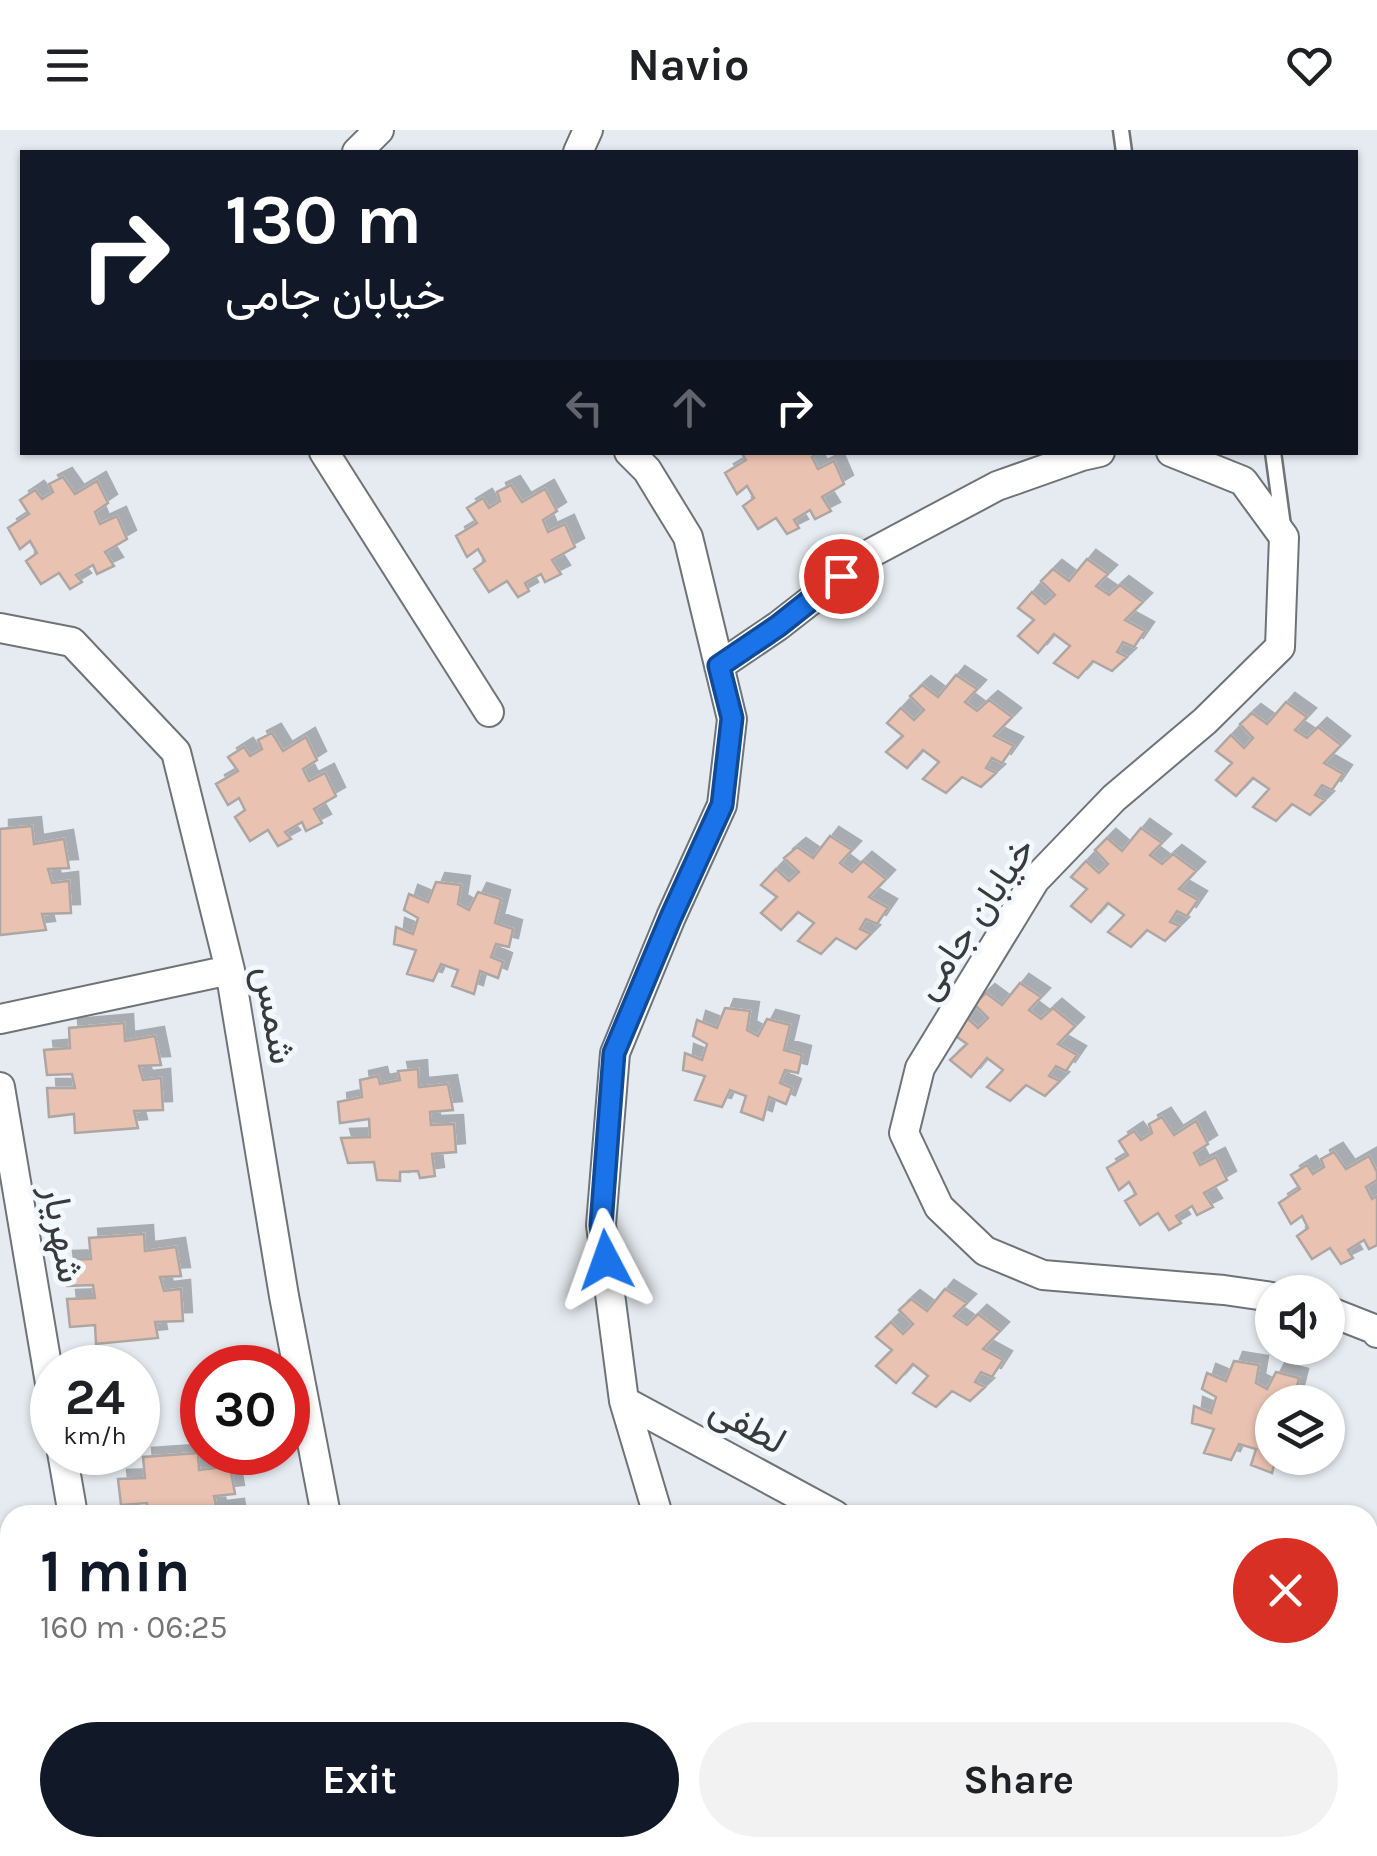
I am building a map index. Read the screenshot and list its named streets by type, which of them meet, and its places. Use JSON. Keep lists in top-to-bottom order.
{
  "streets": {
    "street": [
      "خیابان جامی",
      "شمس",
      "شهریار",
      "لطفی"
    ]
  },
  "page": {
    "header": "Navio",
    "turn": ["130 m", "خیابان جامی"],
    "speed": "24 km/h",
    "limit": "30",
    "heading": ["1 min", "160 m · 06:25"],
    "buttons": ["Exit", "Share"]
  }
}
